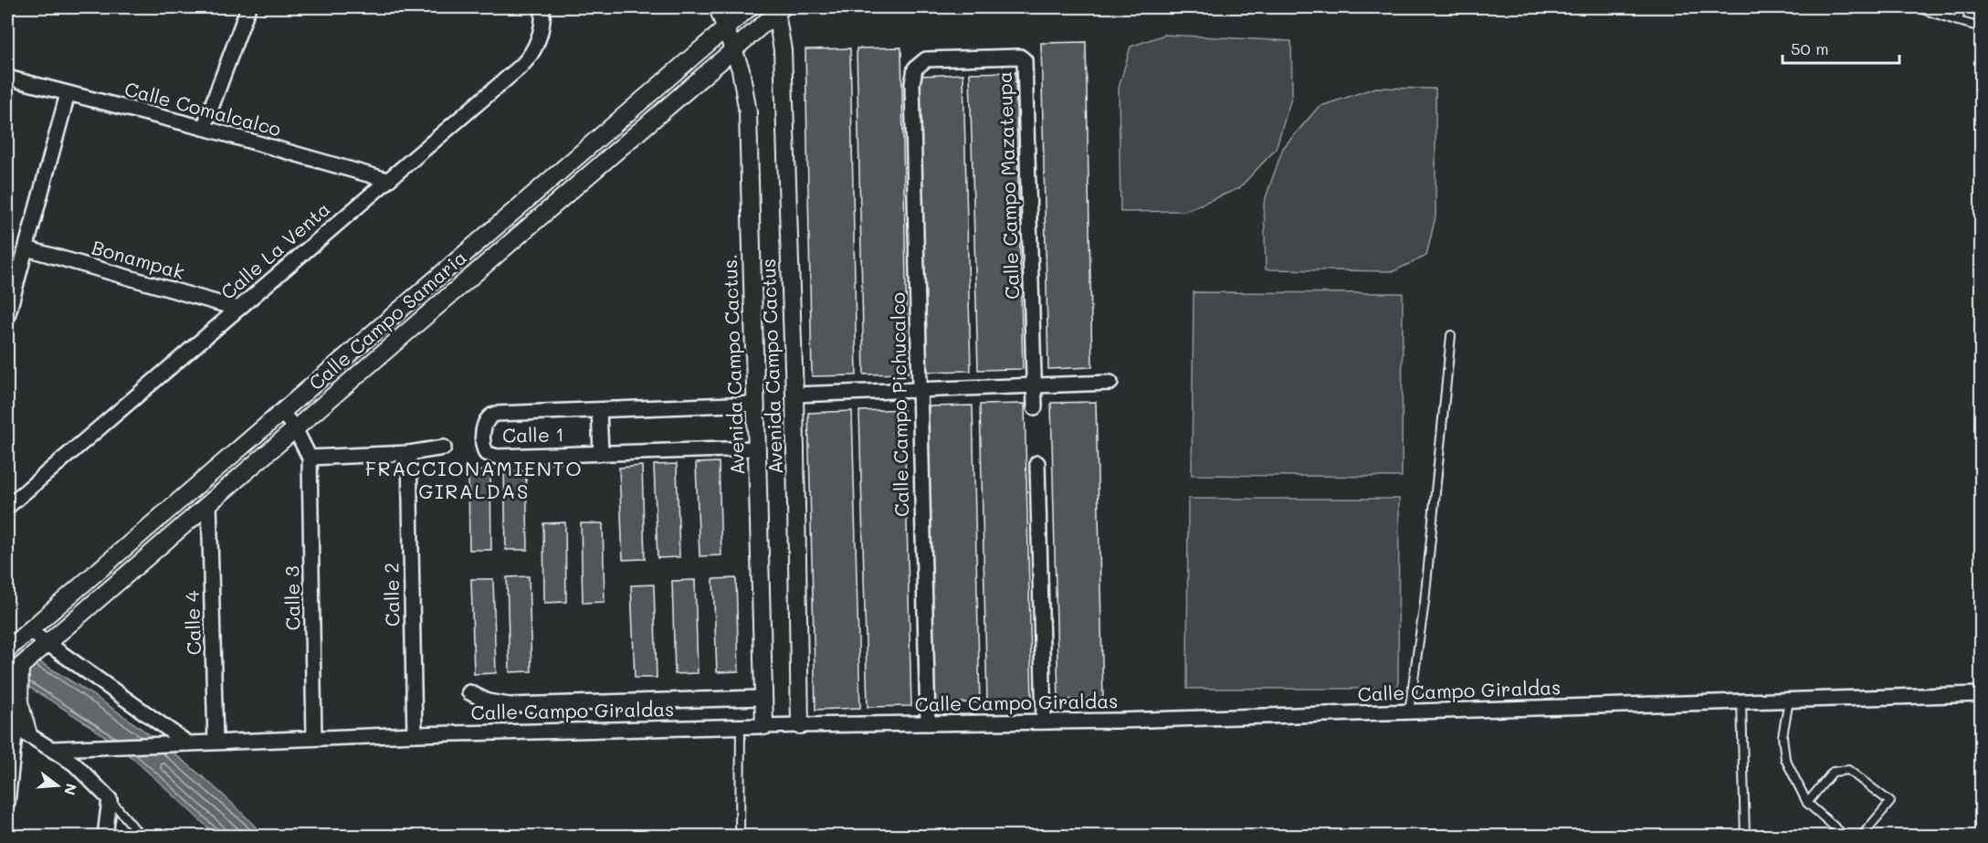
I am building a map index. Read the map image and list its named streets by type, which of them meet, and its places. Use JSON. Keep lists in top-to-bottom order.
{
  "streets": {
    "street": [
      "Calle Comalcalco",
      "Calle Campo Mazateupa",
      "Calle La Venta",
      "Bonampak",
      "Calle Campo Samaria",
      "Avenida Campo Cactus.",
      "Avenida Campo Cactus",
      "Calle Campo Pichucalco",
      "Calle 1",
      "Calle 2",
      "Calle 3",
      "Calle 4",
      "Calle Campo Giraldas"
    ]
  },
  "crossings": [
    ["Calle Comalcalco", "Calle La Venta"],
    ["Calle Campo Mazateupa", "Calle Campo Pichucalco"],
    ["Calle La Venta", "Bonampak"],
    ["Calle Campo Samaria", "Avenida Campo Cactus."],
    ["Calle Campo Samaria", "Avenida Campo Cactus"],
    ["Calle Campo Samaria", "Calle 4"],
    ["Avenida Campo Cactus.", "Calle 1"],
    ["Avenida Campo Cactus.", "Calle Campo Giraldas"],
    ["Avenida Campo Cactus", "Calle Campo Giraldas"],
    ["Calle Campo Pichucalco", "Calle Campo Giraldas"],
    ["Calle 2", "Calle Campo Giraldas"],
    ["Calle 3", "Calle Campo Giraldas"],
    ["Calle 4", "Calle Campo Giraldas"]
  ],
  "districts": ["FRACCIONAMIENTO GIRALDAS"],
  "scale_bar": "50 m",
  "north": "right"
}
